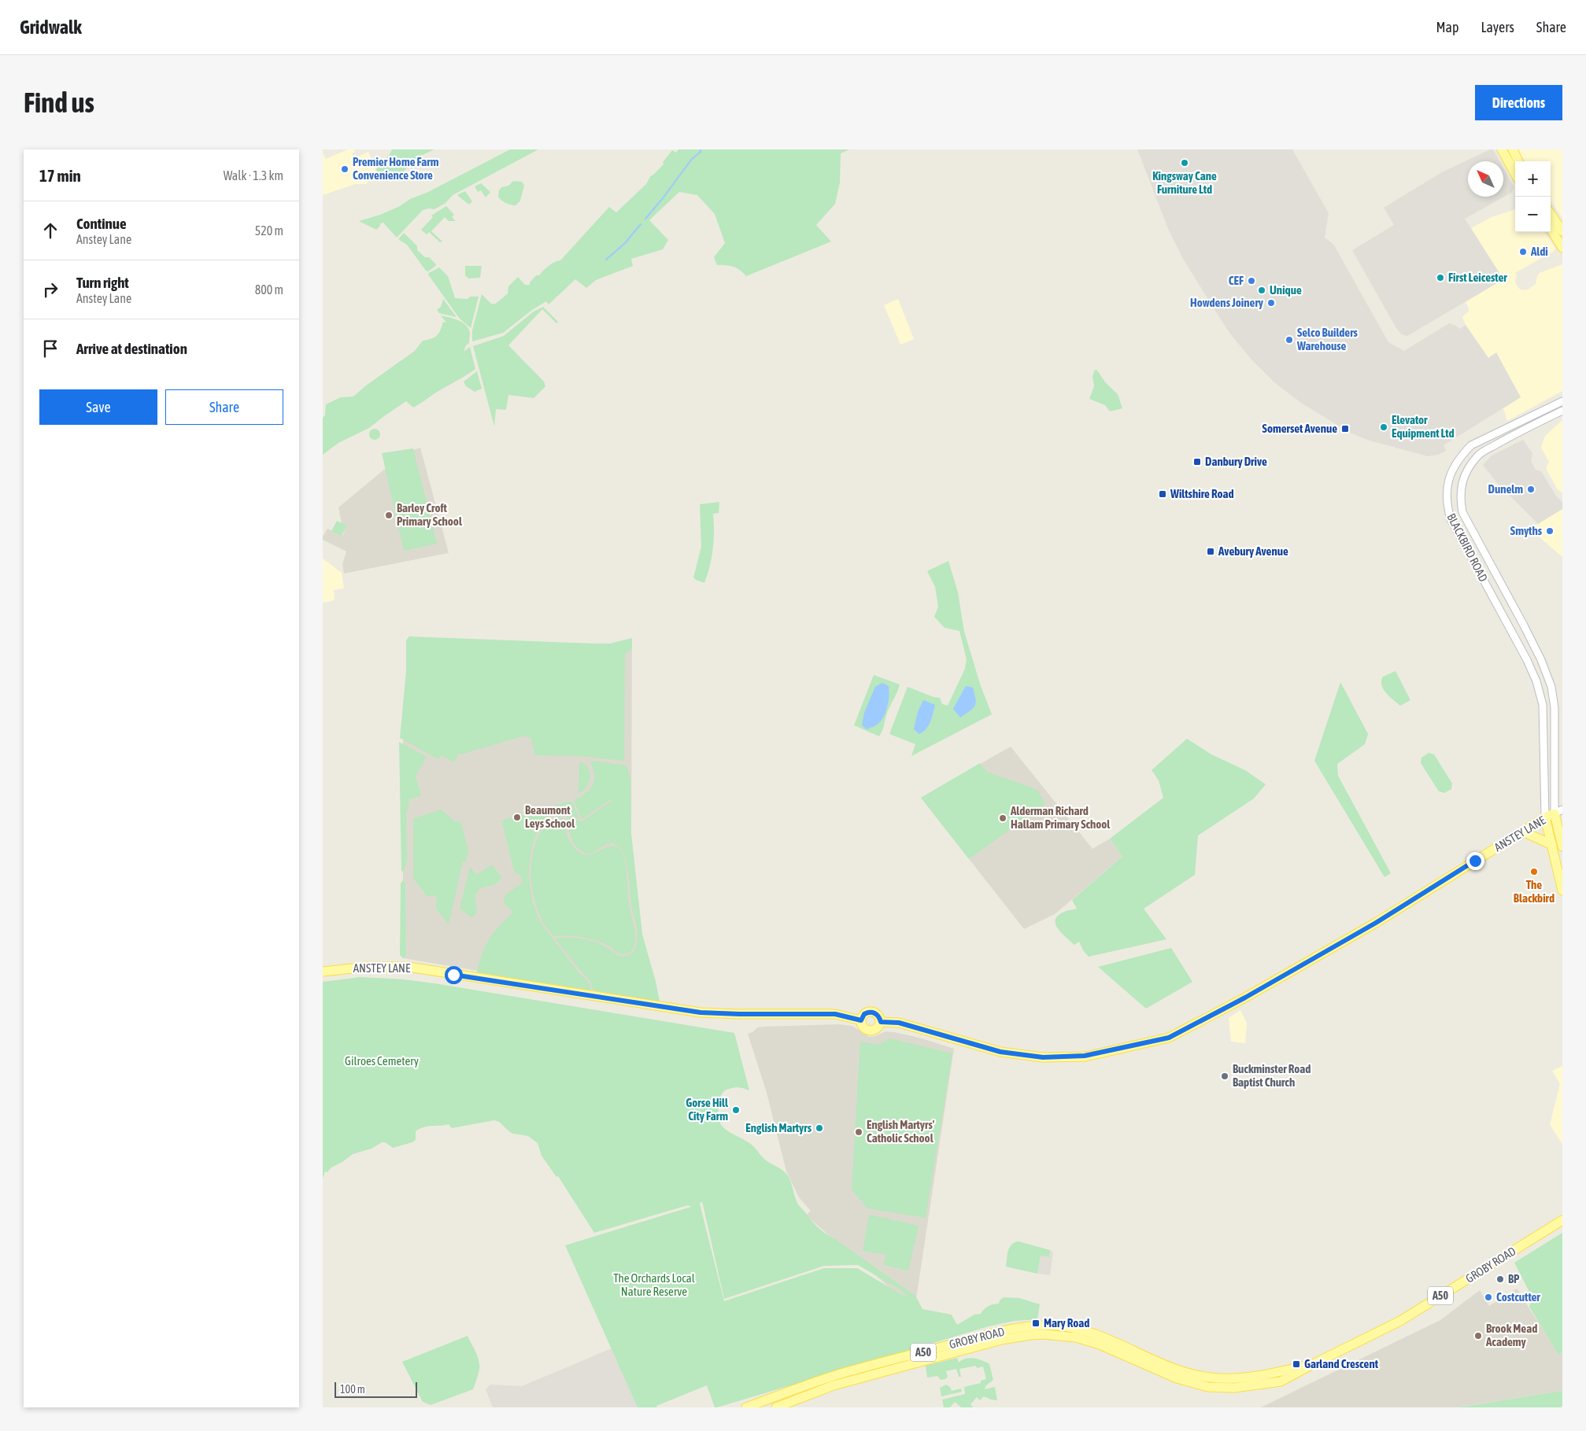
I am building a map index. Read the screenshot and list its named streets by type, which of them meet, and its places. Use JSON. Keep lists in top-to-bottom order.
{
  "streets": {
    "main road": [
      "BLACKBIRD ROAD",
      "ANSTEY LANE",
      "GROBY ROAD",
      "A50"
    ]
  },
  "crossings": [
    ["BLACKBIRD ROAD", "ANSTEY LANE"]
  ],
  "parks": ["Gilroes Cemetery", "The Orchards Local Nature Reserve"],
  "places": {
    "other": [
      "Kingsway Cane Furniture Ltd",
      "Premier Home Farm Convenience Store",
      "Aldi",
      "First Leicester",
      "CEF",
      "Unique",
      "Howdens Joinery",
      "Selco Builders Warehouse",
      "Elevator Equipment Ltd",
      "Dunelm",
      "Barley Croft Primary School",
      "Smyths",
      "Beaumont Leys School",
      "Alderman Richard Hallam Primary School",
      "The Blackbird",
      "Buckminster Road Baptist Church",
      "Gorse Hill City Farm",
      "English Martyrs",
      "English Martyrs' Catholic School",
      "BP",
      "Costcutter",
      "Brook Mead Academy"
    ],
    "transit": [
      "Somerset Avenue",
      "Danbury Drive",
      "Wiltshire Road",
      "Avebury Avenue",
      "Mary Road",
      "Garland Crescent"
    ]
  },
  "scale_bar": "100 m",
  "north": "top left",
  "page": {
    "header": "Gridwalk",
    "nav": ["Map", "Layers", "Share"],
    "buttons": [
      "Directions",
      ["Save", "Share"]
    ],
    "title": "Find us",
    "heading": ["17 min", "Walk · 1.3 km"],
    "map_buttons": ["+", "−"],
    "list": [
      ["Continue", "Anstey Lane", "520 m"],
      ["Turn right", "Anstey Lane", "800 m"],
      "Arrive at destination"
    ],
    "scale": "100 m"
  }
}
